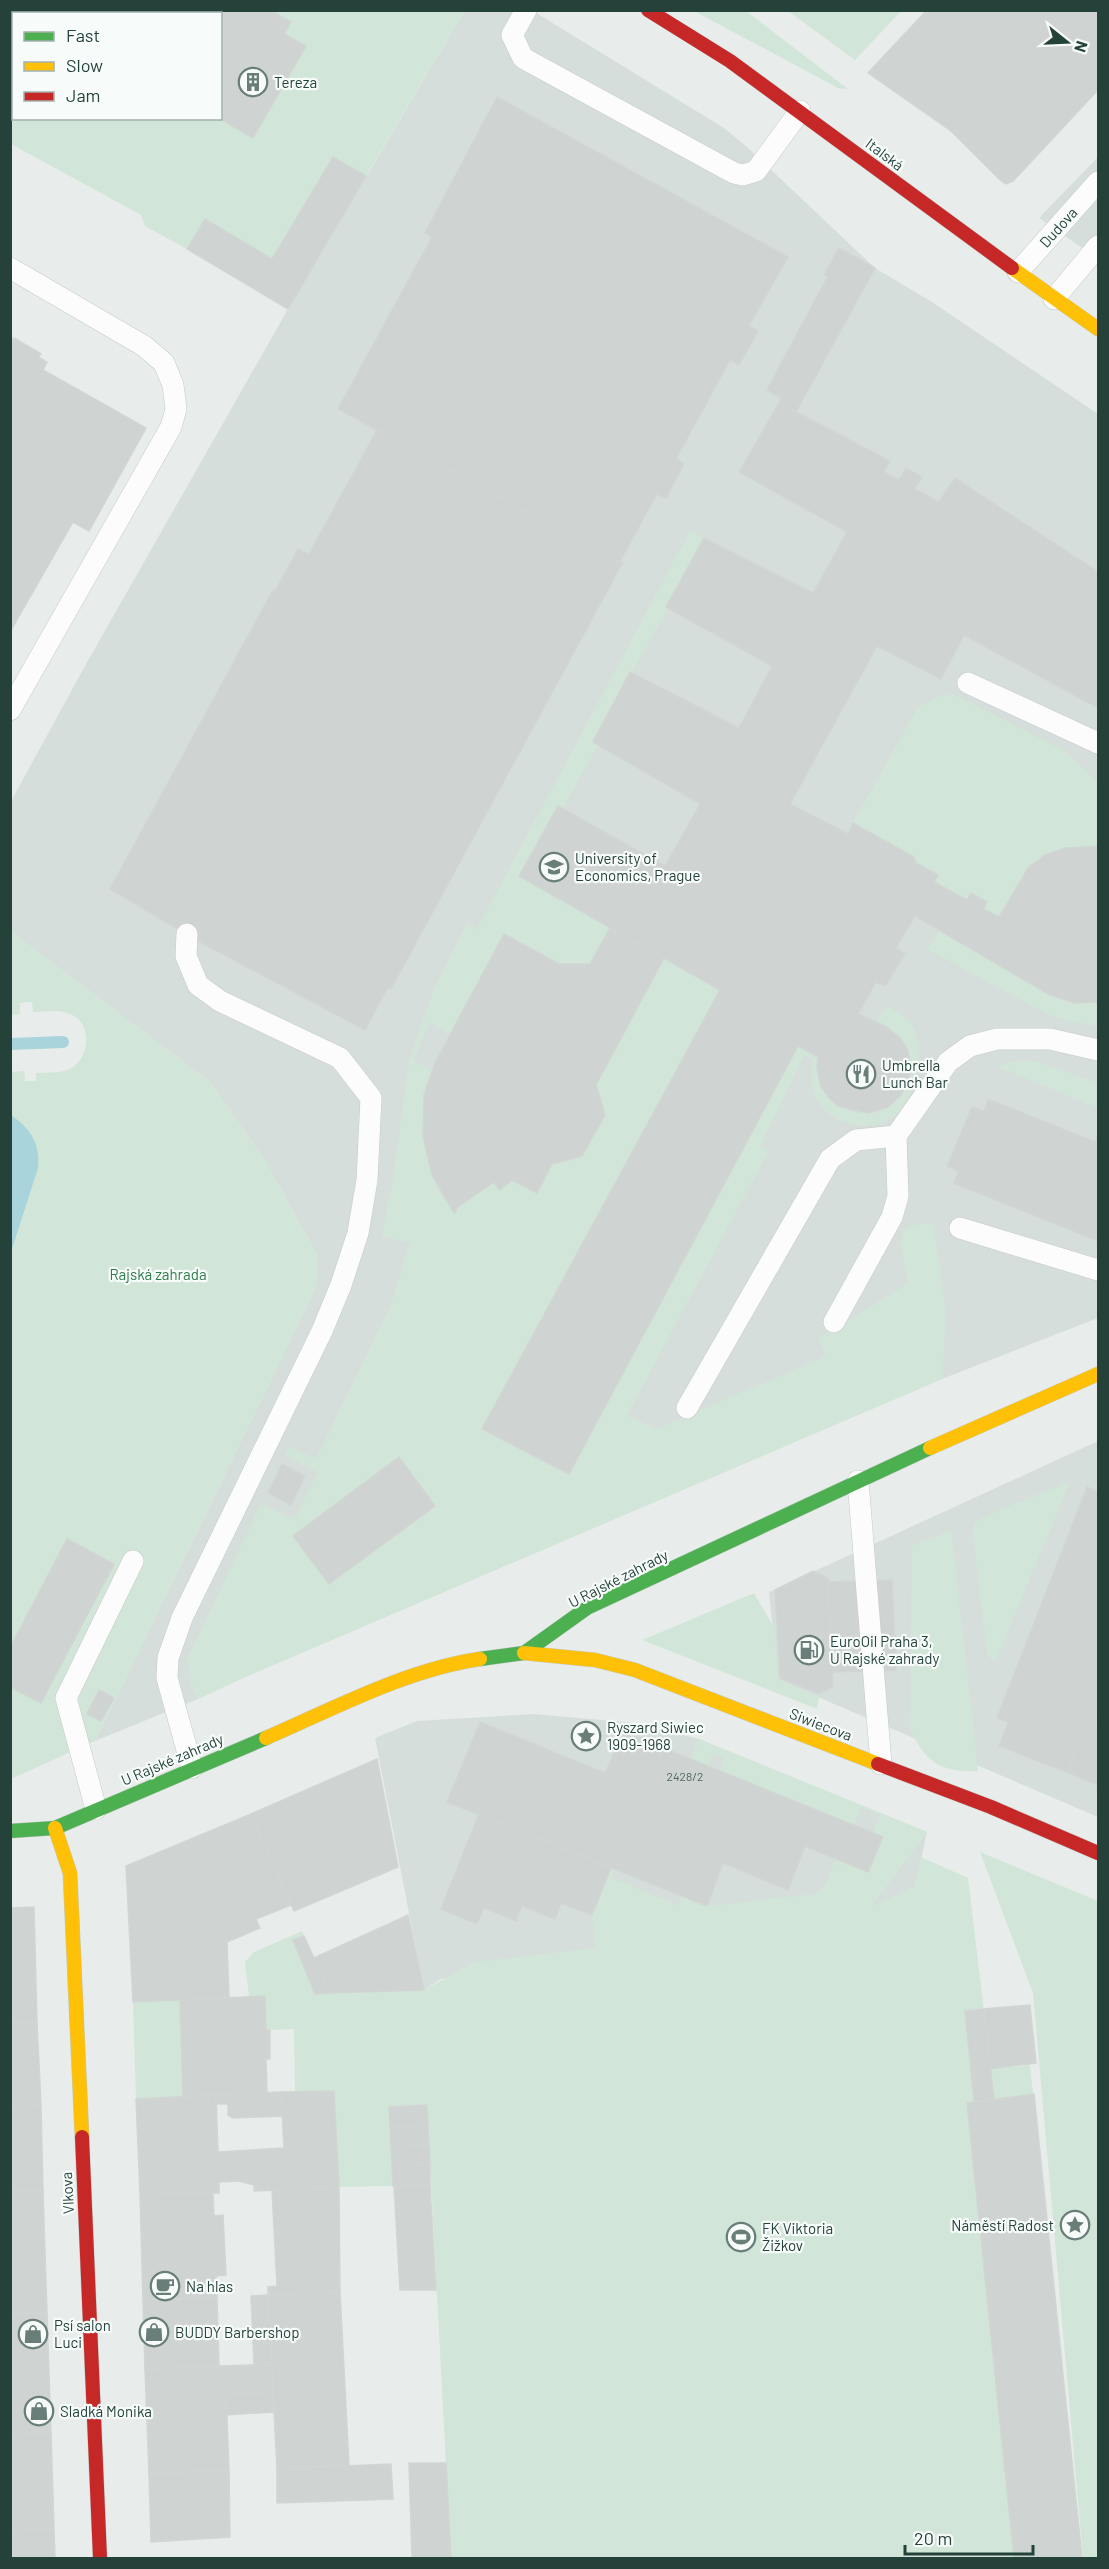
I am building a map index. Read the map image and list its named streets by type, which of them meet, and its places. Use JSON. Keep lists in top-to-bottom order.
{
  "streets": {
    "street": [
      "Italská",
      "U Rajské zahrady",
      "Siwiecova",
      "Vlkova"
    ],
    "lane": ["Dudova"]
  },
  "crossings": [
    ["Italská", "Dudova"],
    ["U Rajské zahrady", "Siwiecova"],
    ["U Rajské zahrady", "Vlkova"]
  ],
  "parks": ["Rajská zahrada"],
  "places": {
    "building": ["Tereza"],
    "school or university": ["University of Economics, Prague"],
    "restaurant": ["Umbrella Lunch Bar"],
    "fuel station": ["EuroOil Praha 3, U Rajské zahrady"],
    "place": ["Ryszard Siwiec 1909-1968", "Náměstí Radost"],
    "sports": ["FK Viktoria Žižkov"],
    "cafe": ["Na hlas"],
    "shop": ["BUDDY Barbershop", "Psí salon Luci", "Sladká Monika"]
  },
  "house_numbers": ["2428/2"],
  "legend": ["Fast", "Slow", "Jam"],
  "scale_bar": "20 m",
  "north": "right"
}
